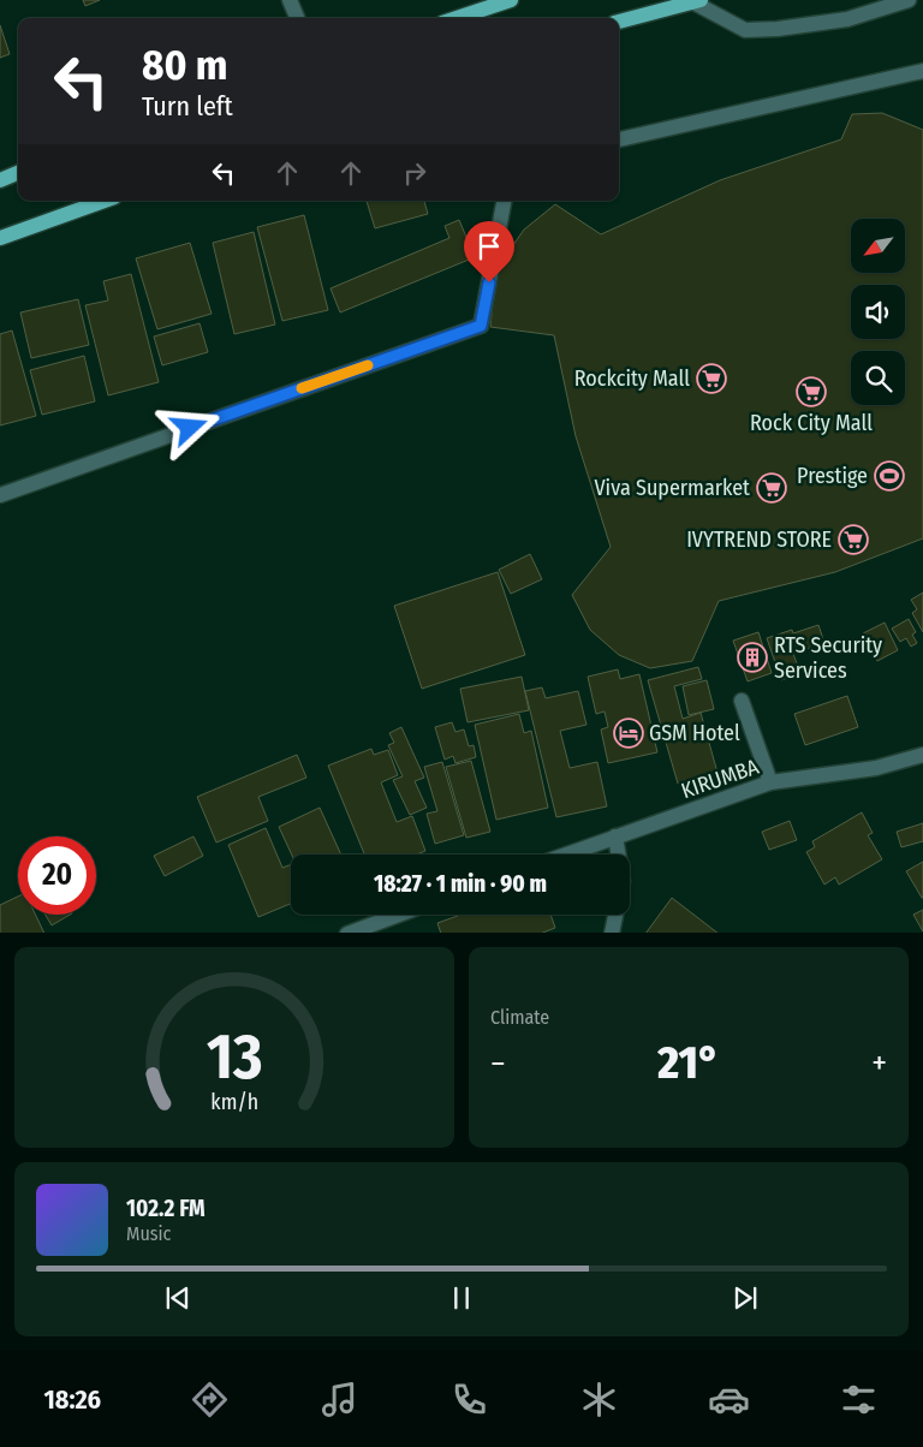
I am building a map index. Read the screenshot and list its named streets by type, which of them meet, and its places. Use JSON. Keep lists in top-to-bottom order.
{
  "streets": {
    "street": ["KIRUMBA"]
  },
  "places": {
    "supermarket": [
      "Rockcity Mall",
      "Rock City Mall",
      "Viva Supermarket",
      "IVYTREND STORE"
    ],
    "sports": ["Prestige"],
    "building": ["RTS Security Services"],
    "hotel": ["GSM Hotel"]
  },
  "north": "bottom left",
  "page": {
    "turn": ["80 m", "Turn left"],
    "limit": "20",
    "trip": "18:27 · 1 min · 90 m",
    "tile": "Climate",
    "heat": ["−", "21°", "+"],
    "song": ["102.2 FM", "Music"],
    "tabs": "18:26",
    "gauge": ["13", "km/h"]
  }
}
